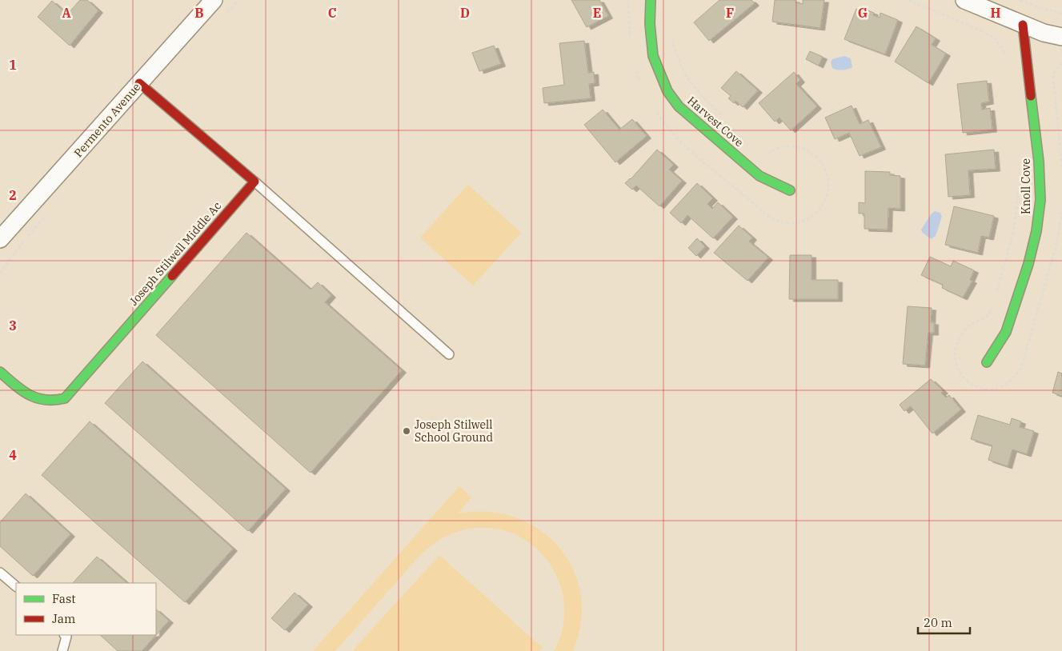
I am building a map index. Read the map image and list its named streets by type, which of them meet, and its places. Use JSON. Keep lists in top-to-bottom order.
{
  "streets": {
    "street": [
      "Permento Avenue",
      "Harvest Cove",
      "Knoll Cove",
      "Joseph Stilwell Middle Ac"
    ]
  },
  "places": ["Joseph Stilwell School Ground"],
  "legend": ["Fast", "Jam"],
  "scale_bar": "20 m",
  "grid": {
    "columns": [
      "A",
      "B",
      "C",
      "D",
      "E",
      "F",
      "G",
      "H"
    ],
    "rows": [
      "1",
      "2",
      "3",
      "4"
    ]
  }
}
